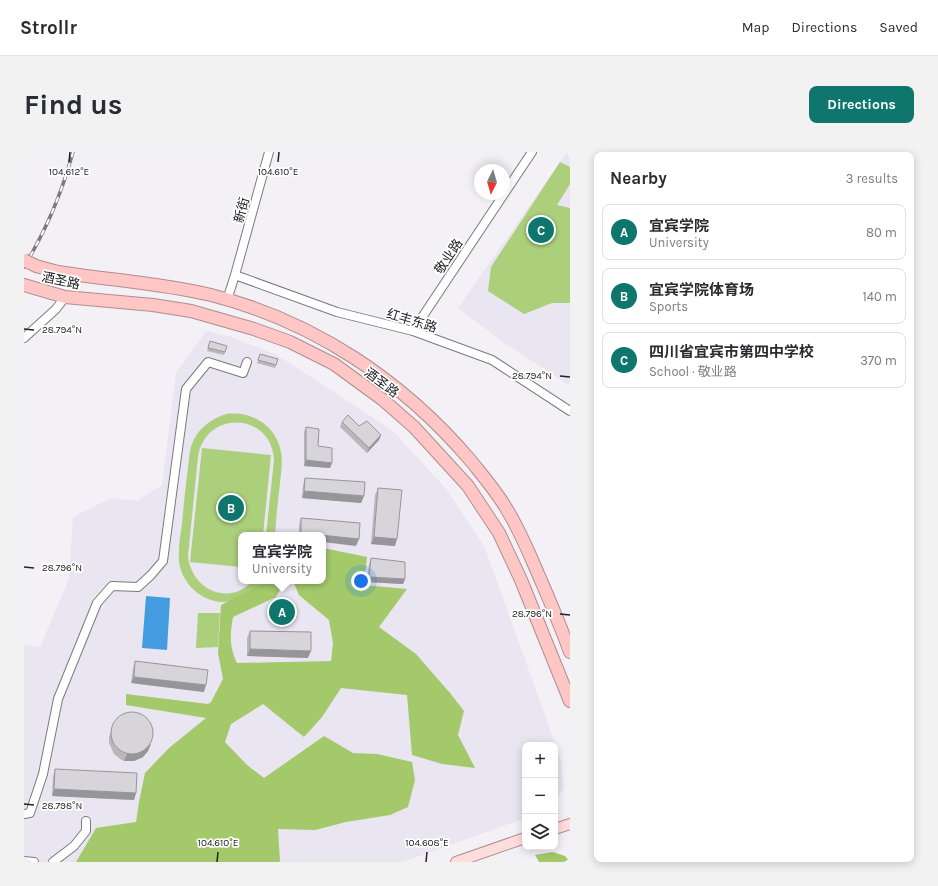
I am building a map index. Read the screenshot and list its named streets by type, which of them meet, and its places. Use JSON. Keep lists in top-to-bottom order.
{
  "streets": {
    "highway": ["酒圣路"],
    "street": ["新街", "敬业路", "红丰东路"]
  },
  "crossings": [
    ["新街", "酒圣路"],
    ["新街", "红丰东路"],
    ["敬业路", "红丰东路"]
  ],
  "north": "bottom",
  "page": {
    "header": "Strollr",
    "nav": ["Map", "Directions", "Saved"],
    "buttons": "Directions",
    "title": "Find us",
    "heading": ["Nearby", "3 results"],
    "list": [
      {
        "mark": "A",
        "name": "宜宾学院",
        "note": "University",
        "value": "80 m"
      },
      {
        "mark": "B",
        "name": "宜宾学院体育场",
        "note": "Sports",
        "value": "140 m"
      },
      {
        "mark": "C",
        "name": "四川省宜宾市第四中学校",
        "note": "School · 敬业路",
        "value": "370 m"
      }
    ],
    "pins": ["C", "B", "A"],
    "popup": ["宜宾学院", "University"],
    "map_buttons": ["+", "−"]
  },
  "coordinates": [
    "104.612°E",
    "104.610°E",
    "28.794°N",
    "28.796°N",
    "28.798°N",
    "104.608°E"
  ]
}
